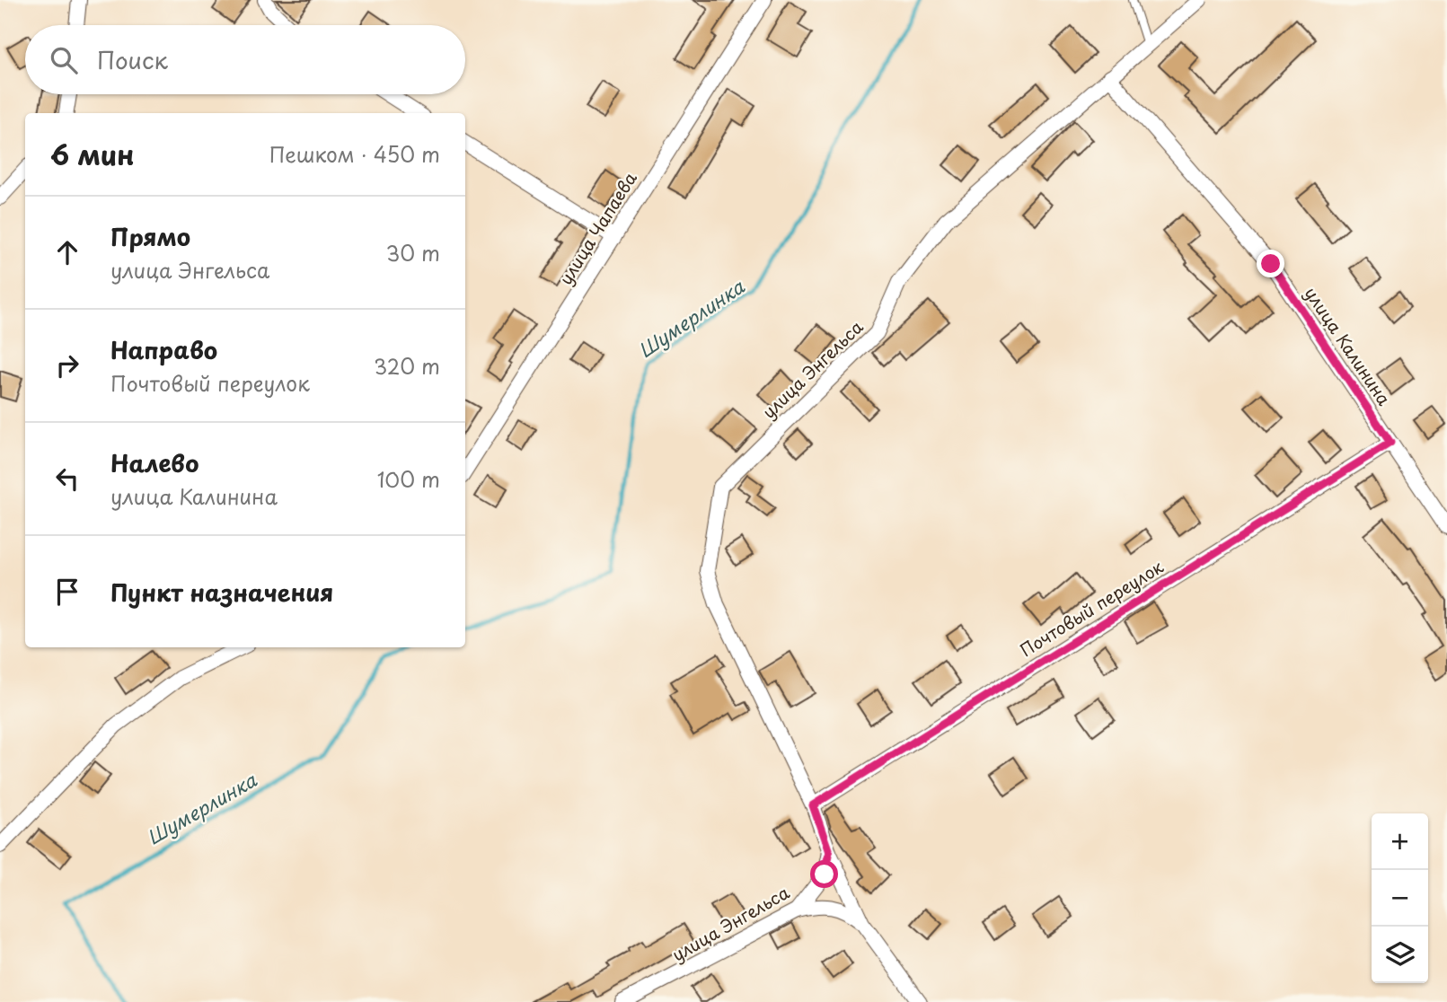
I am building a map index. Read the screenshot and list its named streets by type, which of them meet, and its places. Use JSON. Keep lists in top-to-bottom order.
{
  "streets": {
    "street": [
      "улица Чапаева",
      "улица Калинина",
      "улица Энгельса",
      "Почтовый переулок"
    ]
  },
  "crossings": [
    ["улица Калинина", "улица Энгельса"],
    ["улица Калинина", "Почтовый переулок"],
    ["улица Энгельса", "Почтовый переулок"]
  ],
  "water": ["Шумерлинка"],
  "page": {
    "search": "Поиск",
    "heading": ["6 мин", "Пешком · 450 m"],
    "list": [
      ["Прямо", "улица Энгельса", "30 m"],
      ["Направо", "Почтовый переулок", "320 m"],
      ["Налево", "улица Калинина", "100 m"],
      "Пункт назначения"
    ],
    "map_buttons": ["+", "−"]
  }
}
